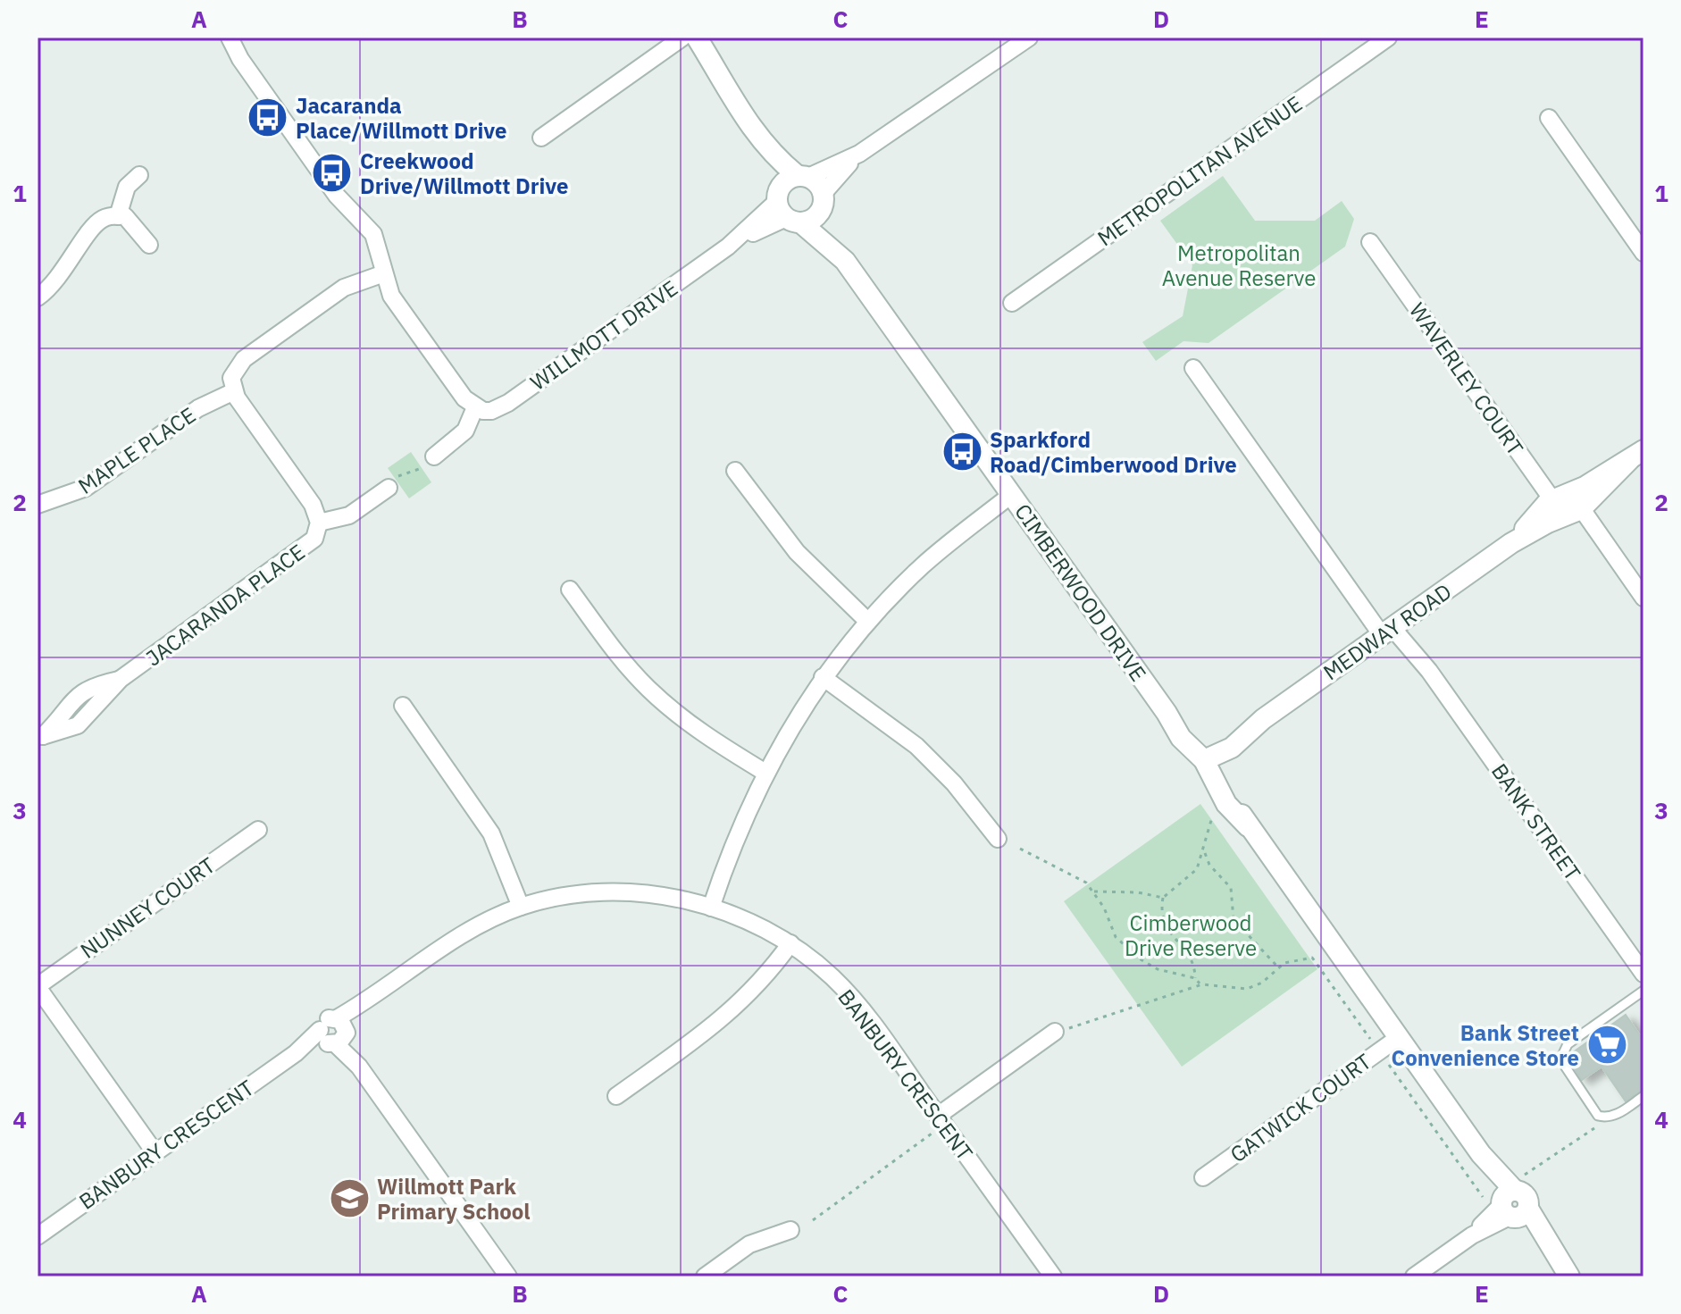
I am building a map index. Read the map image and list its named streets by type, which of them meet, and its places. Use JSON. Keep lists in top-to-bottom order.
{
  "streets": {
    "street": [
      "METROPOLITAN AVENUE",
      "WILLMOTT DRIVE",
      "WAVERLEY COURT",
      "MAPLE PLACE",
      "CIMBERWOOD DRIVE",
      "JACARANDA PLACE",
      "MEDWAY ROAD",
      "BANK STREET",
      "NUNNEY COURT",
      "BANBURY CRESCENT",
      "GATWICK COURT"
    ]
  },
  "crossings": [
    ["WILLMOTT DRIVE", "CIMBERWOOD DRIVE"],
    ["WAVERLEY COURT", "MEDWAY ROAD"],
    ["MAPLE PLACE", "JACARANDA PLACE"],
    ["CIMBERWOOD DRIVE", "MEDWAY ROAD"],
    ["CIMBERWOOD DRIVE", "GATWICK COURT"],
    ["MEDWAY ROAD", "BANK STREET"]
  ],
  "parks": ["Metropolitan Avenue Reserve", "Cimberwood Drive Reserve"],
  "places": {
    "bus stop": ["Jacaranda Place/Willmott Drive", "Creekwood Drive/Willmott Drive", "Sparkford Road/Cimberwood Drive"],
    "supermarket": ["Bank Street Convenience Store"],
    "school or university": ["Willmott Park Primary School"]
  },
  "grid": {
    "columns": [
      "A",
      "B",
      "C",
      "D",
      "E"
    ],
    "rows": [
      "1",
      "2",
      "3",
      "4"
    ]
  }
}
